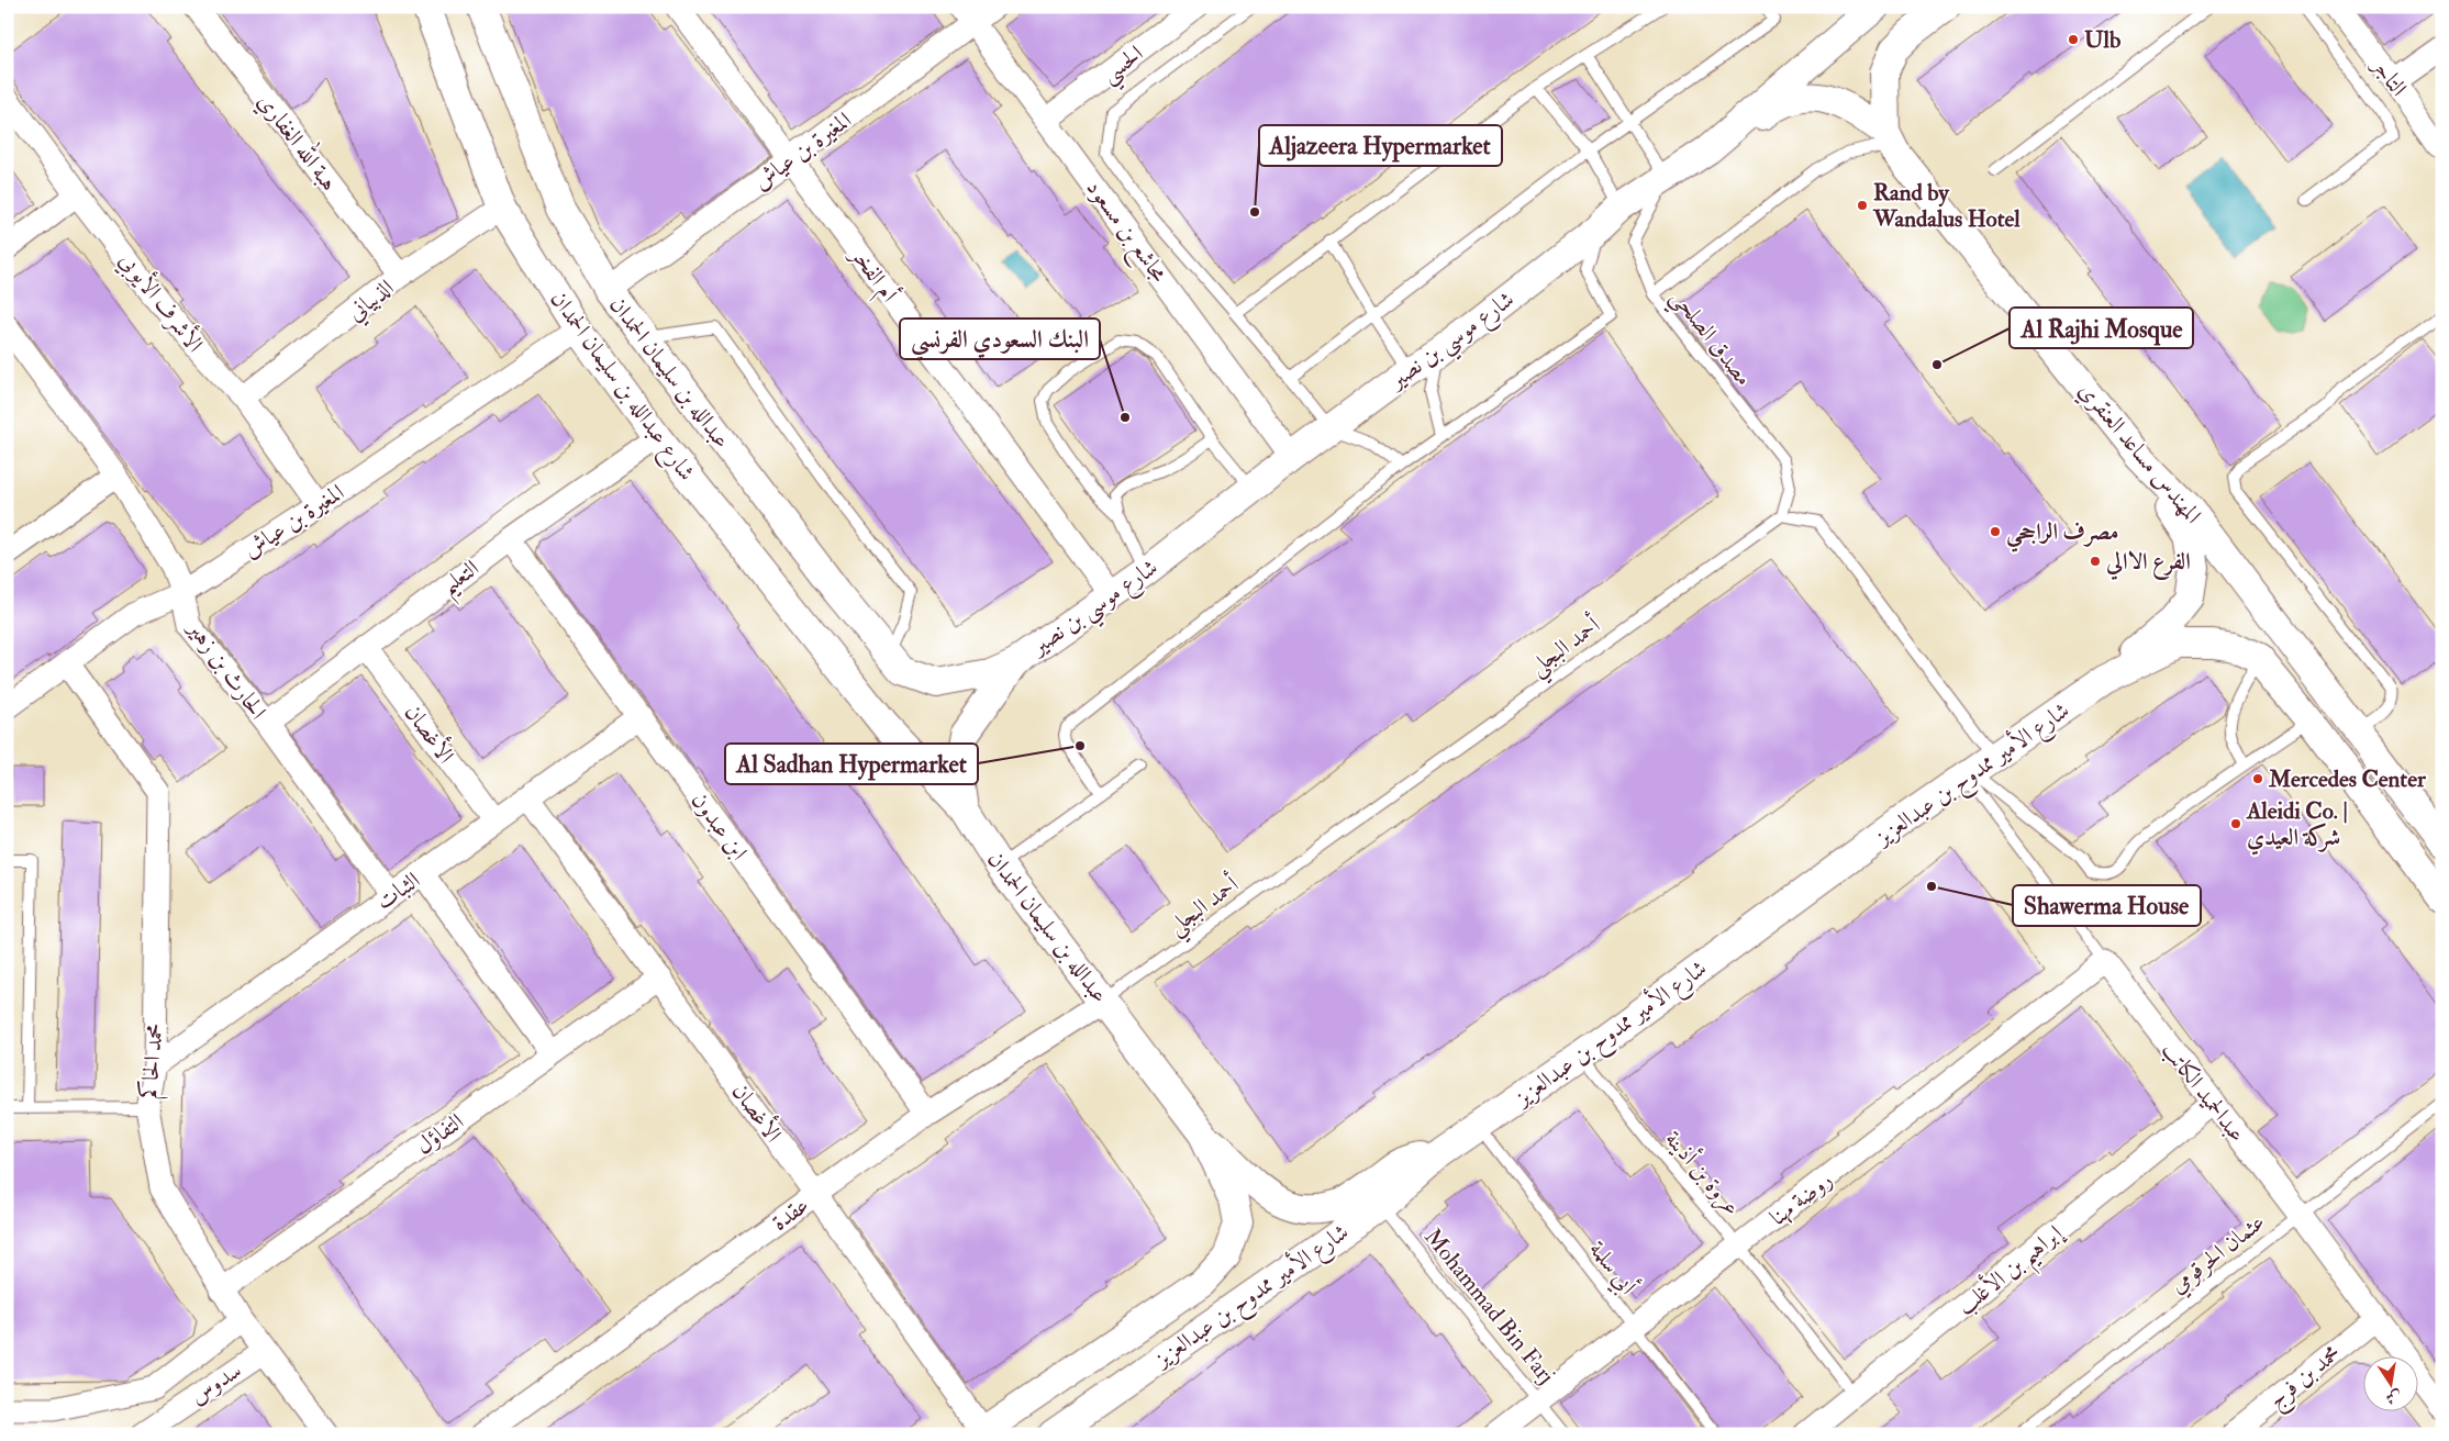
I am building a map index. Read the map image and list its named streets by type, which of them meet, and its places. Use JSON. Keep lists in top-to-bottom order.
{
  "streets": {
    "street": [
      "الحسي",
      "التاجر",
      "هبة الله الغفاري",
      "المغيرة بن عياش",
      "مجاشع بن مسعود",
      "أم الفخر",
      "الذبياني",
      "الأشرف الأيوبي",
      "شارع موسي بن نصير",
      "عبدالله بن سليمان الحمدان",
      "شارع عبدالله بن سليمان الحمدان",
      "المهندس مساعد العنقري",
      "التعليم",
      "الحارث بن زهير",
      "الأغصان",
      "شارع الأمير ممدوح بن عبدالعزيز",
      "ابن عبدون",
      "الثبات",
      "محمد الحاكم",
      "عبدالحميد الكاتب",
      "التفاؤل",
      "روضة مهنا",
      "عقدة",
      "إبراهيم بن الأغلب",
      "محمد بن فرج",
      "سدوس"
    ],
    "lane": [
      "مصدق الصلحي",
      "أحمد البجلي",
      "عروة بن أذينة",
      "عثمان الحرقومي",
      "أبي سلمة",
      "Mohammad Bin Farj"
    ]
  },
  "crossings": [
    ["الحسي", "مجاشع بن مسعود"],
    ["هبة الله الغفاري", "الذبياني"],
    ["المغيرة بن عياش", "مجاشع بن مسعود"],
    ["المغيرة بن عياش", "أم الفخر"],
    ["المغيرة بن عياش", "الأشرف الأيوبي"],
    ["المغيرة بن عياش", "عبدالله بن سليمان الحمدان"],
    ["المغيرة بن عياش", "شارع عبدالله بن سليمان الحمدان"],
    ["المغيرة بن عياش", "الحارث بن زهير"],
    ["المغيرة بن عياش", "محمد الحاكم"],
    ["مجاشع بن مسعود", "شارع موسي بن نصير"],
    ["أم الفخر", "شارع موسي بن نصير"],
    ["الذبياني", "الأشرف الأيوبي"],
    ["الذبياني", "شارع عبدالله بن سليمان الحمدان"],
    ["مصدق الصلحي", "شارع موسي بن نصير"],
    ["مصدق الصلحي", "أحمد البجلي"],
    ["شارع موسي بن نصير", "عبدالله بن سليمان الحمدان"],
    ["شارع موسي بن نصير", "المهندس مساعد العنقري"],
    ["عبدالله بن سليمان الحمدان", "شارع عبدالله بن سليمان الحمدان"],
    ["عبدالله بن سليمان الحمدان", "أحمد البجلي"],
    ["عبدالله بن سليمان الحمدان", "شارع الأمير ممدوح بن عبدالعزيز"],
    ["عبدالله بن سليمان الحمدان", "عقدة"],
    ["شارع عبدالله بن سليمان الحمدان", "التعليم"],
    ["التعليم", "الحارث بن زهير"],
    ["التعليم", "الأغصان"],
    ["التعليم", "ابن عبدون"],
    ["أحمد البجلي", "عقدة"],
    ["الحارث بن زهير", "الثبات"],
    ["الأغصان", "شارع الأمير ممدوح بن عبدالعزيز"],
    ["الأغصان", "الثبات"],
    ["الأغصان", "التفاؤل"],
    ["الأغصان", "عقدة"],
    ["شارع الأمير ممدوح بن عبدالعزيز", "عبدالحميد الكاتب"],
    ["شارع الأمير ممدوح بن عبدالعزيز", "عروة بن أذينة"],
    ["شارع الأمير ممدوح بن عبدالعزيز", "أبي سلمة"],
    ["شارع الأمير ممدوح بن عبدالعزيز", "Mohammad Bin Farj"],
    ["ابن عبدون", "الثبات"],
    ["ابن عبدون", "عقدة"],
    ["الثبات", "محمد الحاكم"],
    ["محمد الحاكم", "التفاؤل"],
    ["محمد الحاكم", "سدوس"],
    ["عبدالحميد الكاتب", "روضة مهنا"],
    ["عبدالحميد الكاتب", "عثمان الحرقومي"],
    ["عبدالحميد الكاتب", "إبراهيم بن الأغلب"],
    ["عبدالحميد الكاتب", "محمد بن فرج"],
    ["عروة بن أذينة", "روضة مهنا"],
    ["عروة بن أذينة", "إبراهيم بن الأغلب"],
    ["روضة مهنا", "أبي سلمة"],
    ["روضة مهنا", "Mohammad Bin Farj"]
  ],
  "places": [
    "Ulb",
    "Rand by Wandalus Hotel",
    "Aljazeera Hypermarket",
    "Al Rajhi Mosque",
    "البنك السعودي الفرنسي",
    "مصرف الراجحي",
    "الفرع الاالي",
    "Al Sadhan Hypermarket",
    "Mercedes Center",
    "Aleidi Co. | شركة العيدي",
    "Shawerma House"
  ],
  "north": "bottom"
}
